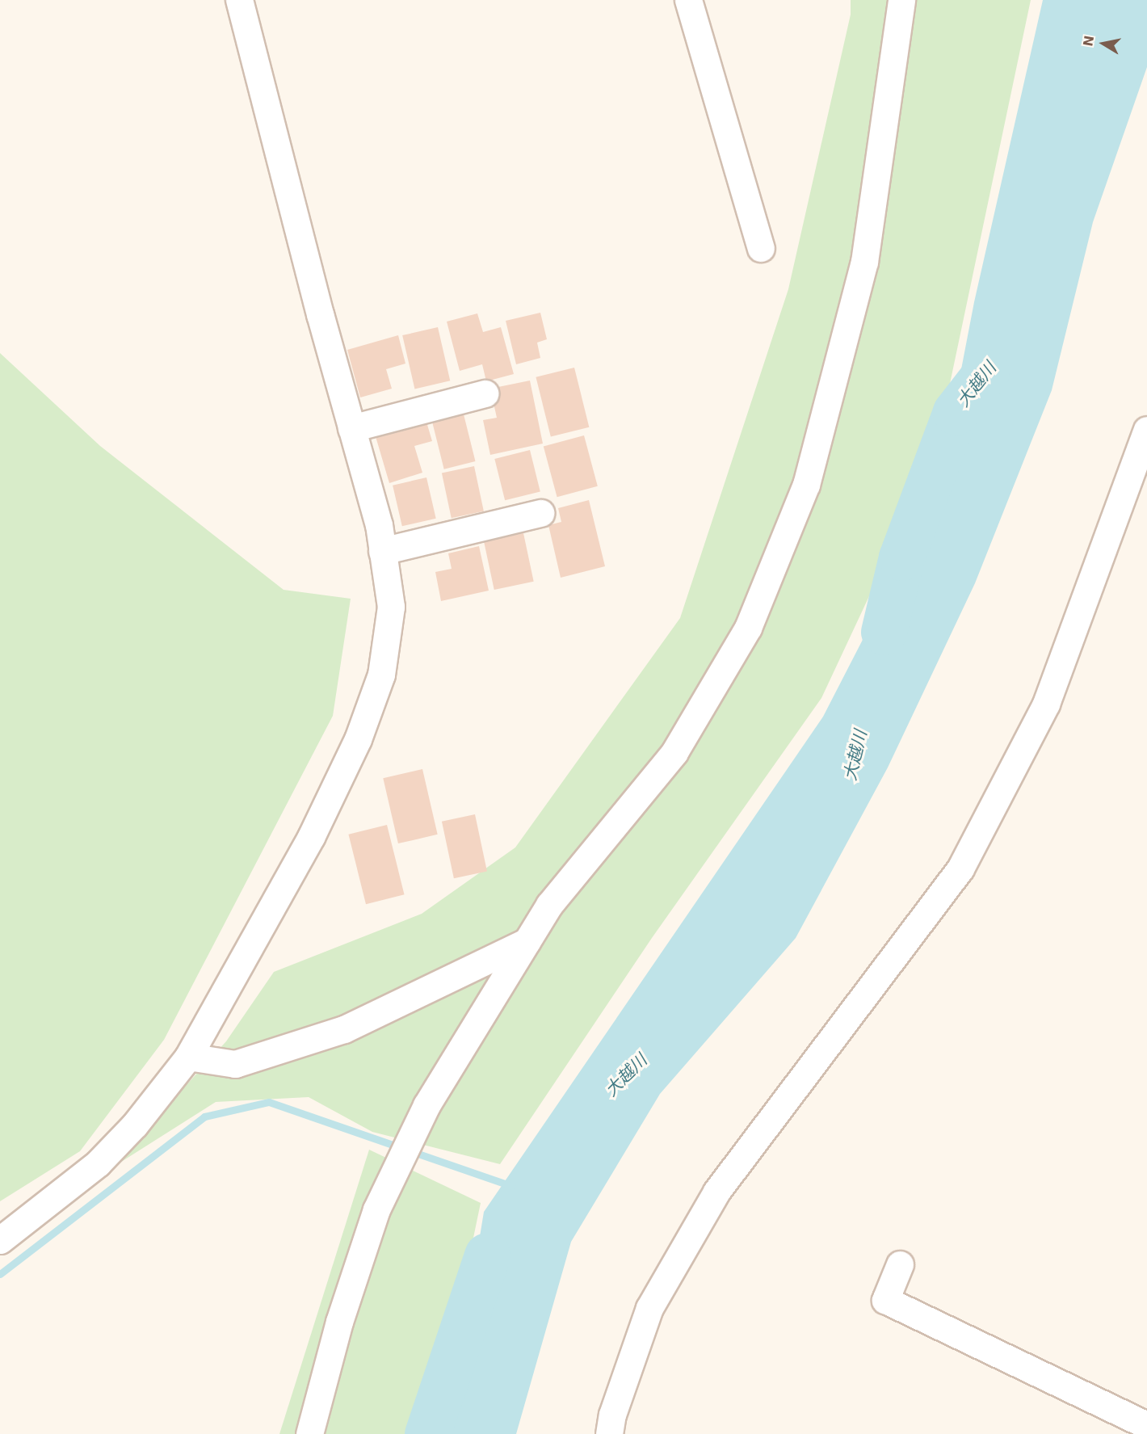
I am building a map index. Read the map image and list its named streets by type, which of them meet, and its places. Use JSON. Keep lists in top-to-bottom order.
{
  "water": ["大越川"],
  "north": "left"
}
